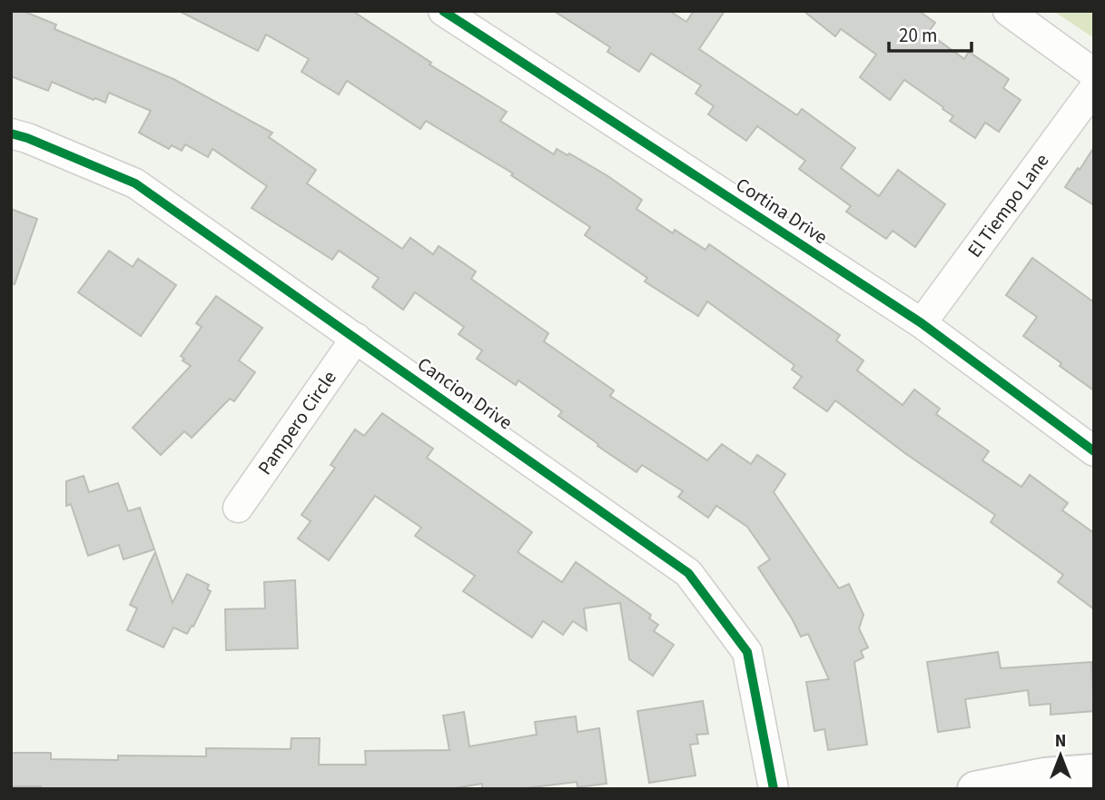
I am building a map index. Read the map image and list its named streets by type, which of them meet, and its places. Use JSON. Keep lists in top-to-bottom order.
{
  "streets": {
    "street": [
      "El Tiempo Lane",
      "Cortina Drive",
      "Cancion Drive",
      "Pampero Circle"
    ]
  },
  "crossings": [
    ["El Tiempo Lane", "Cortina Drive"],
    ["Cancion Drive", "Pampero Circle"]
  ],
  "scale_bar": "20 m",
  "north": "top"
}
